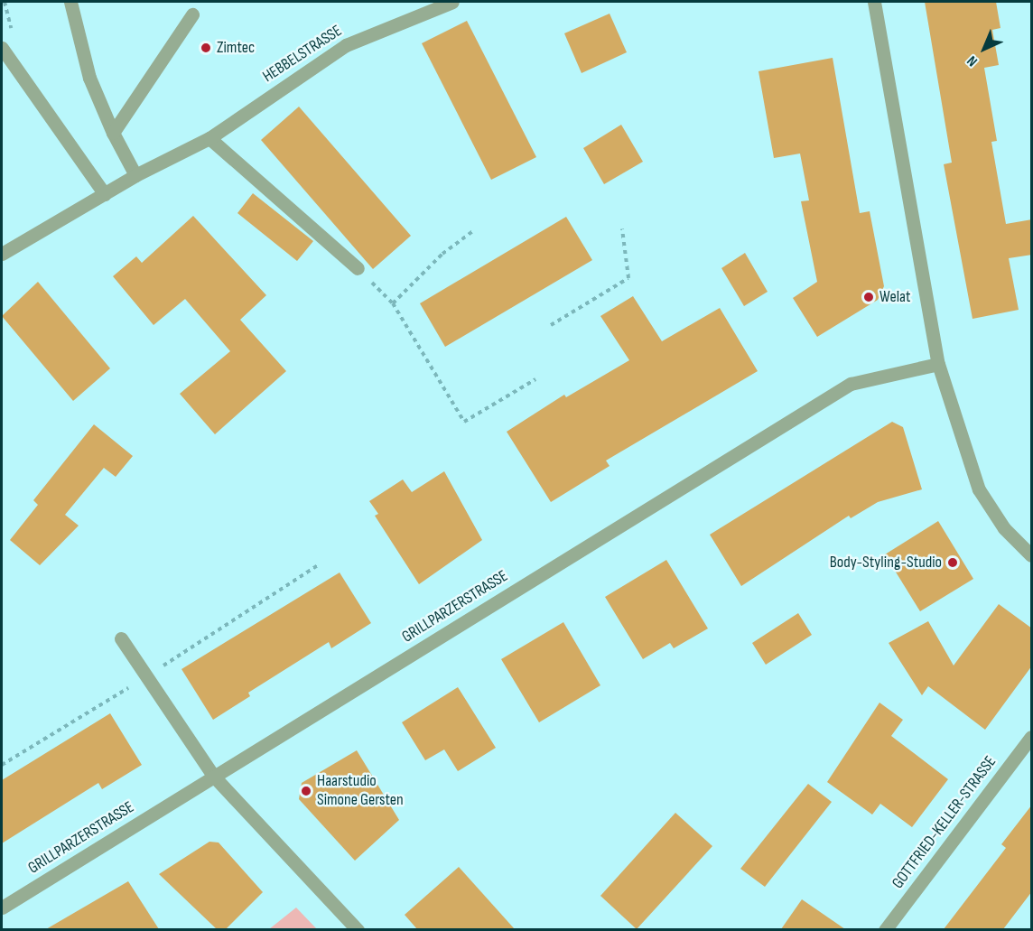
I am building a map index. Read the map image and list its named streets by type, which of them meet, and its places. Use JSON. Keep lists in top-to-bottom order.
{
  "streets": {
    "street": ["HEBBELSTRASSE", "GRILLPARZERSTRASSE", "GOTTFRIED-KELLER-STRASSE"]
  },
  "places": [
    "Zimtec",
    "Welat",
    "Body-Styling-Studio",
    "Haarstudio Simone Gersten"
  ],
  "north": "bottom left"
}
